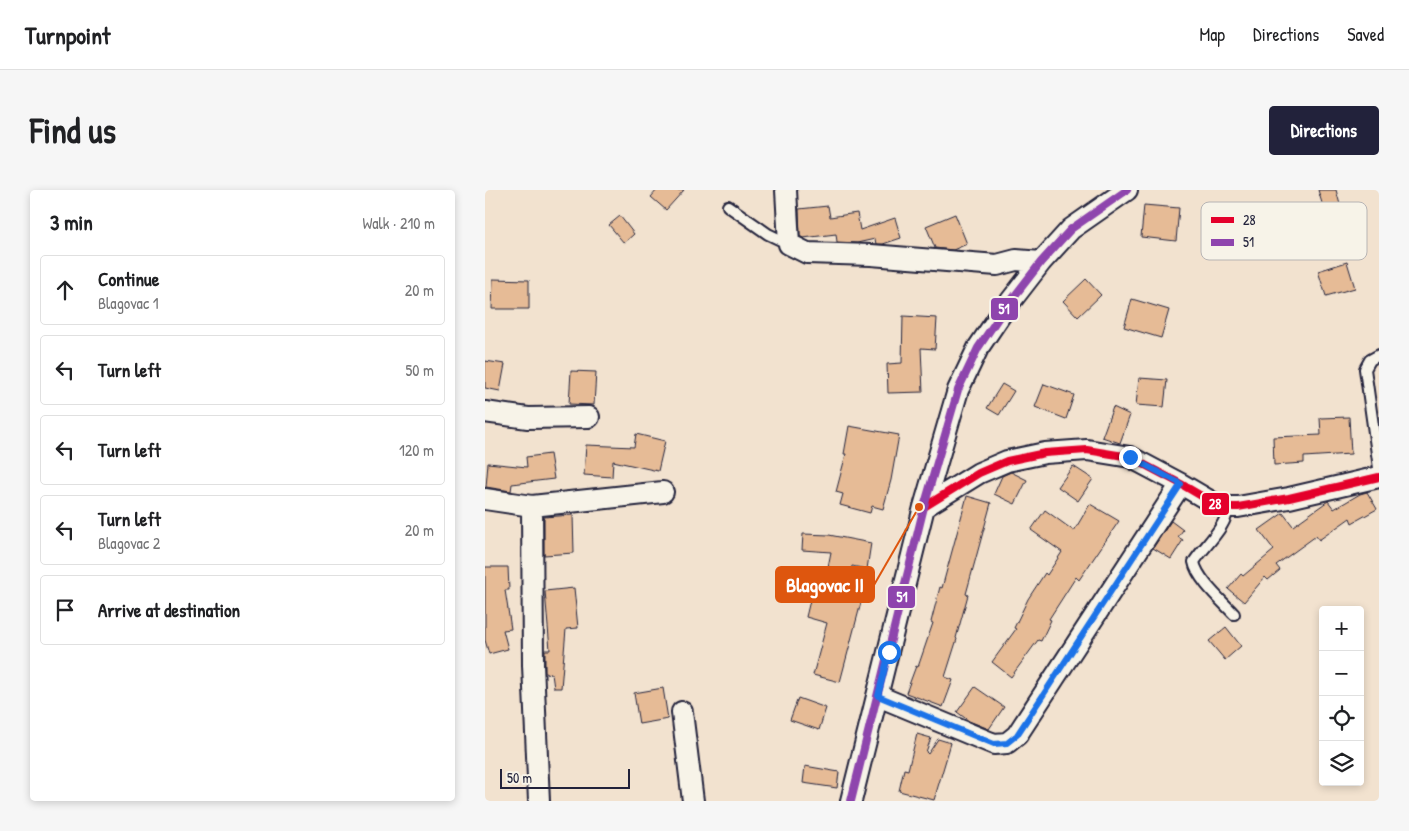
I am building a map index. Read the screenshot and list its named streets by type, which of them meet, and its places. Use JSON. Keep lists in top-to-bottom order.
{
  "places": ["Blagovac II"],
  "lines": ["transit line 51", "transit line 28"],
  "legend": ["28", "51"],
  "scale_bar": "50 m",
  "page": {
    "header": "Turnpoint",
    "nav": ["Map", "Directions", "Saved"],
    "buttons": "Directions",
    "title": "Find us",
    "heading": ["3 min", "Walk · 210 m"],
    "list": [
      ["Continue", "Blagovac 1", "20 m"],
      ["Turn left", "50 m"],
      ["Turn left", "120 m"],
      ["Turn left", "Blagovac 2", "20 m"],
      "Arrive at destination"
    ],
    "map_buttons": ["+", "−"],
    "scale": "50 m"
  }
}
